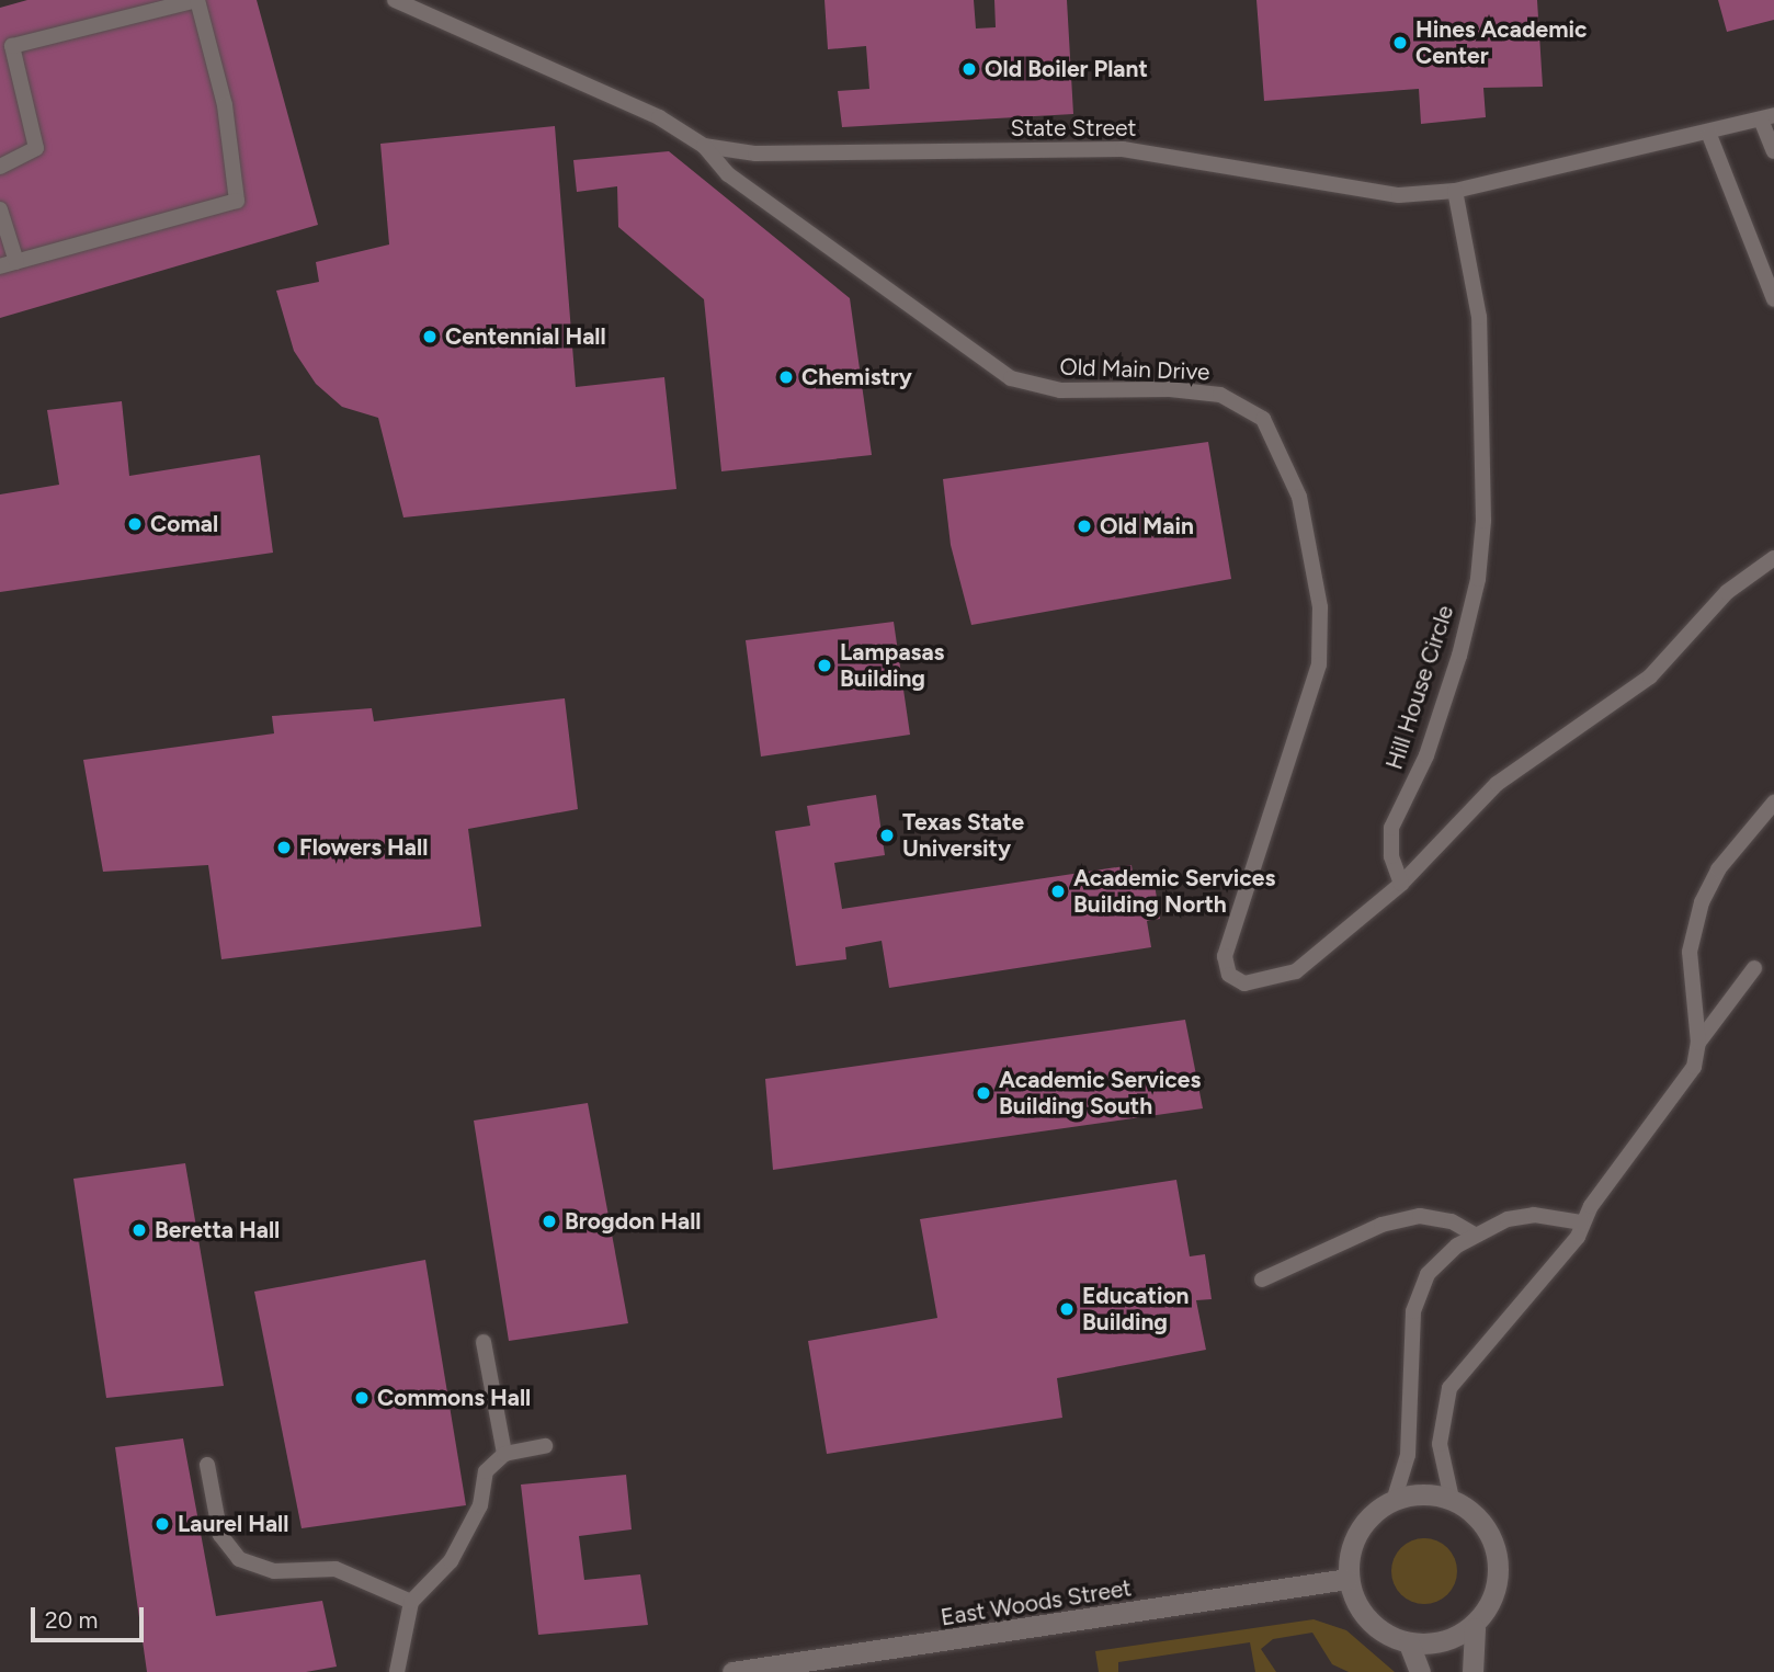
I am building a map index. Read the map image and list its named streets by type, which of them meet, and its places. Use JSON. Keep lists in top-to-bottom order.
{
  "streets": {
    "street": ["East Woods Street"],
    "lane": ["State Street", "Old Main Drive", "Hill House Circle"]
  },
  "crossings": [
    ["State Street", "Old Main Drive"],
    ["State Street", "Hill House Circle"],
    ["Old Main Drive", "Hill House Circle"]
  ],
  "places": [
    "Hines Academic Center",
    "Old Boiler Plant",
    "Centennial Hall",
    "Chemistry",
    "Comal",
    "Old Main",
    "Lampasas Building",
    "Texas State University",
    "Flowers Hall",
    "Academic Services Building North",
    "Academic Services Building South",
    "Brogdon Hall",
    "Beretta Hall",
    "Education Building",
    "Commons Hall",
    "Laurel Hall"
  ],
  "scale_bar": "20 m"
}
